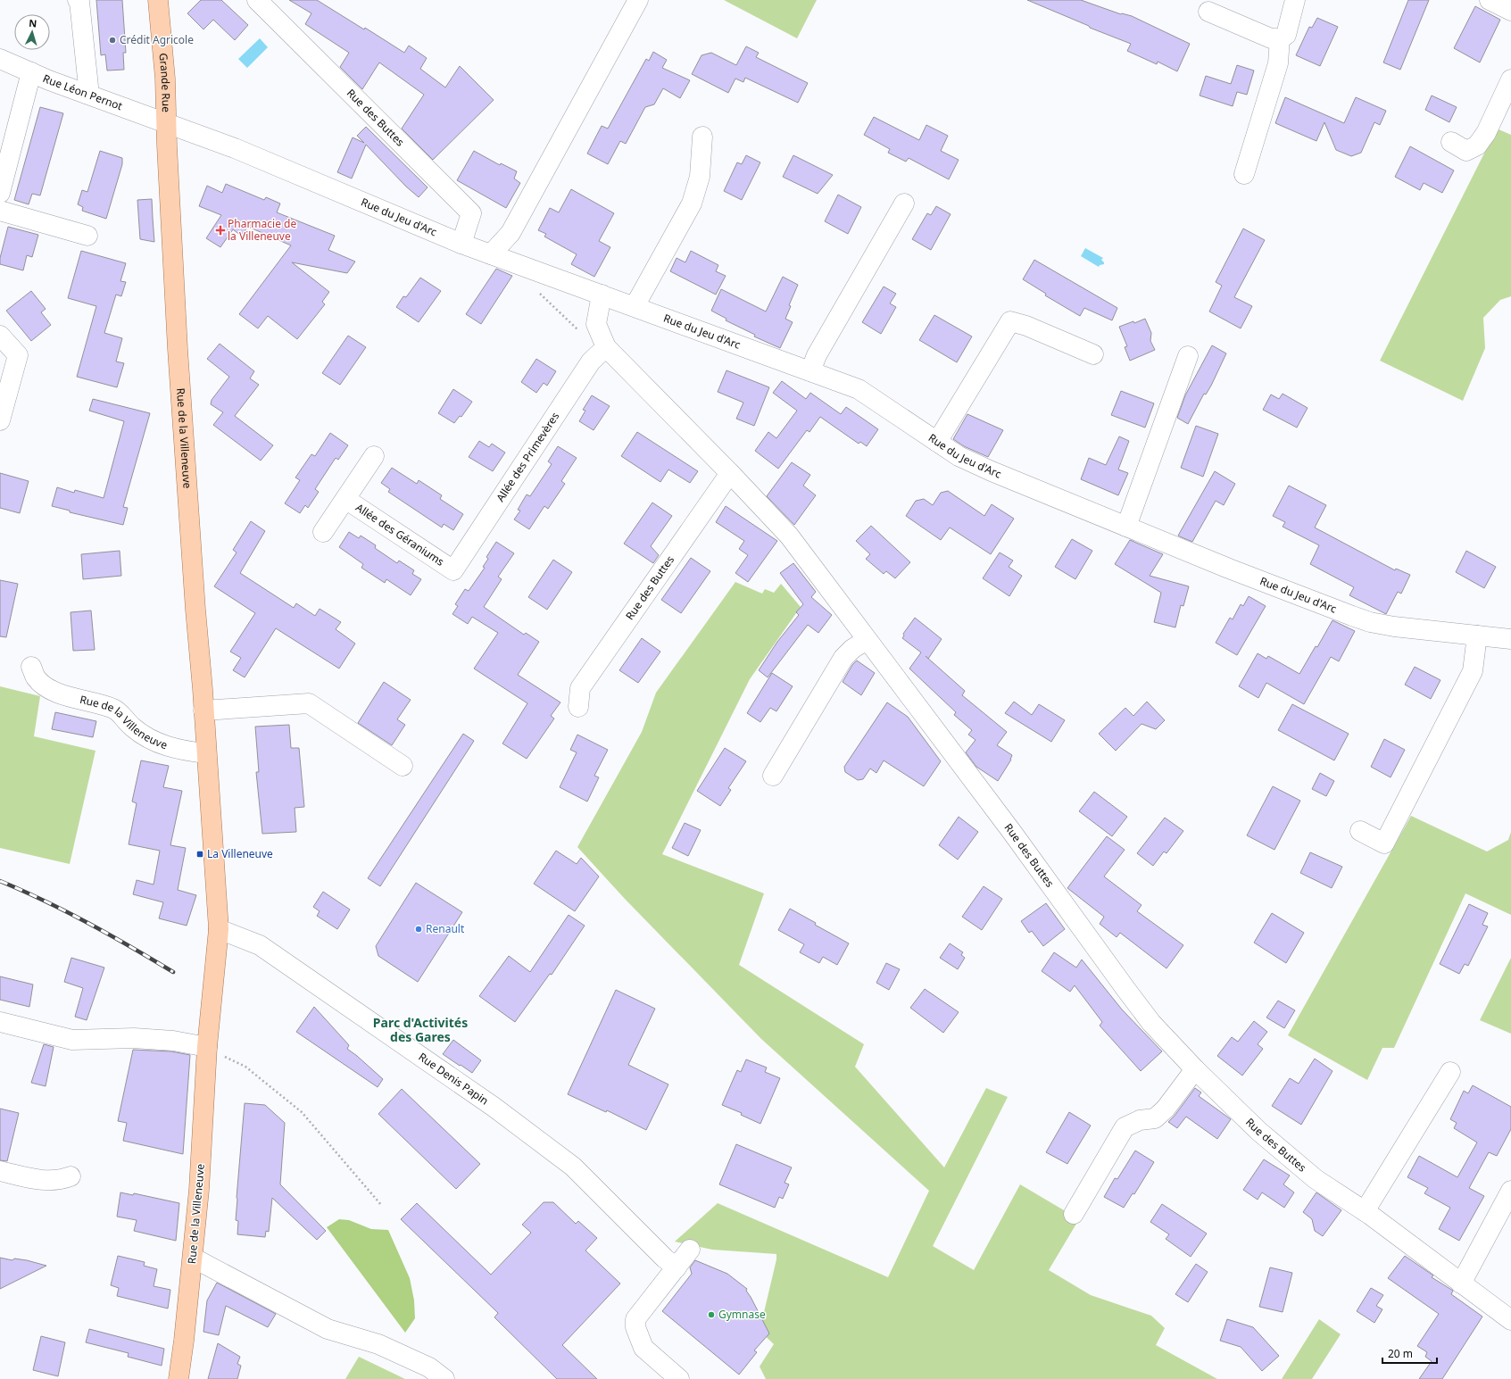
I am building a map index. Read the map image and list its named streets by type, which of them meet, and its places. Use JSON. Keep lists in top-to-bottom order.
{
  "streets": {
    "main road": ["Grande Rue", "Rue de la Villeneuve"],
    "street": [
      "Rue Léon Pernot",
      "Rue des Buttes",
      "Rue du Jeu d'Arc",
      "Allée des Primevères",
      "Allée des Géraniums",
      "Rue Denis Papin"
    ]
  },
  "crossings": [
    ["Grande Rue", "Rue Léon Pernot"],
    ["Grande Rue", "Rue du Jeu d'Arc"],
    ["Grande Rue", "Rue de la Villeneuve"],
    ["Rue Léon Pernot", "Rue du Jeu d'Arc"],
    ["Rue Léon Pernot", "Rue de la Villeneuve"],
    ["Rue des Buttes", "Rue du Jeu d'Arc"],
    ["Rue des Buttes", "Allée des Primevères"],
    ["Rue du Jeu d'Arc", "Rue de la Villeneuve"],
    ["Rue de la Villeneuve", "Rue Denis Papin"],
    ["Allée des Primevères", "Allée des Géraniums"]
  ],
  "districts": ["Parc d'Activités des Gares"],
  "places": {
    "other": ["Crédit Agricole", "Renault", "Gymnase"],
    "health": ["Pharmacie de la Villeneuve"],
    "transit": ["La Villeneuve"]
  },
  "scale_bar": "20 m",
  "north": "top"
}
